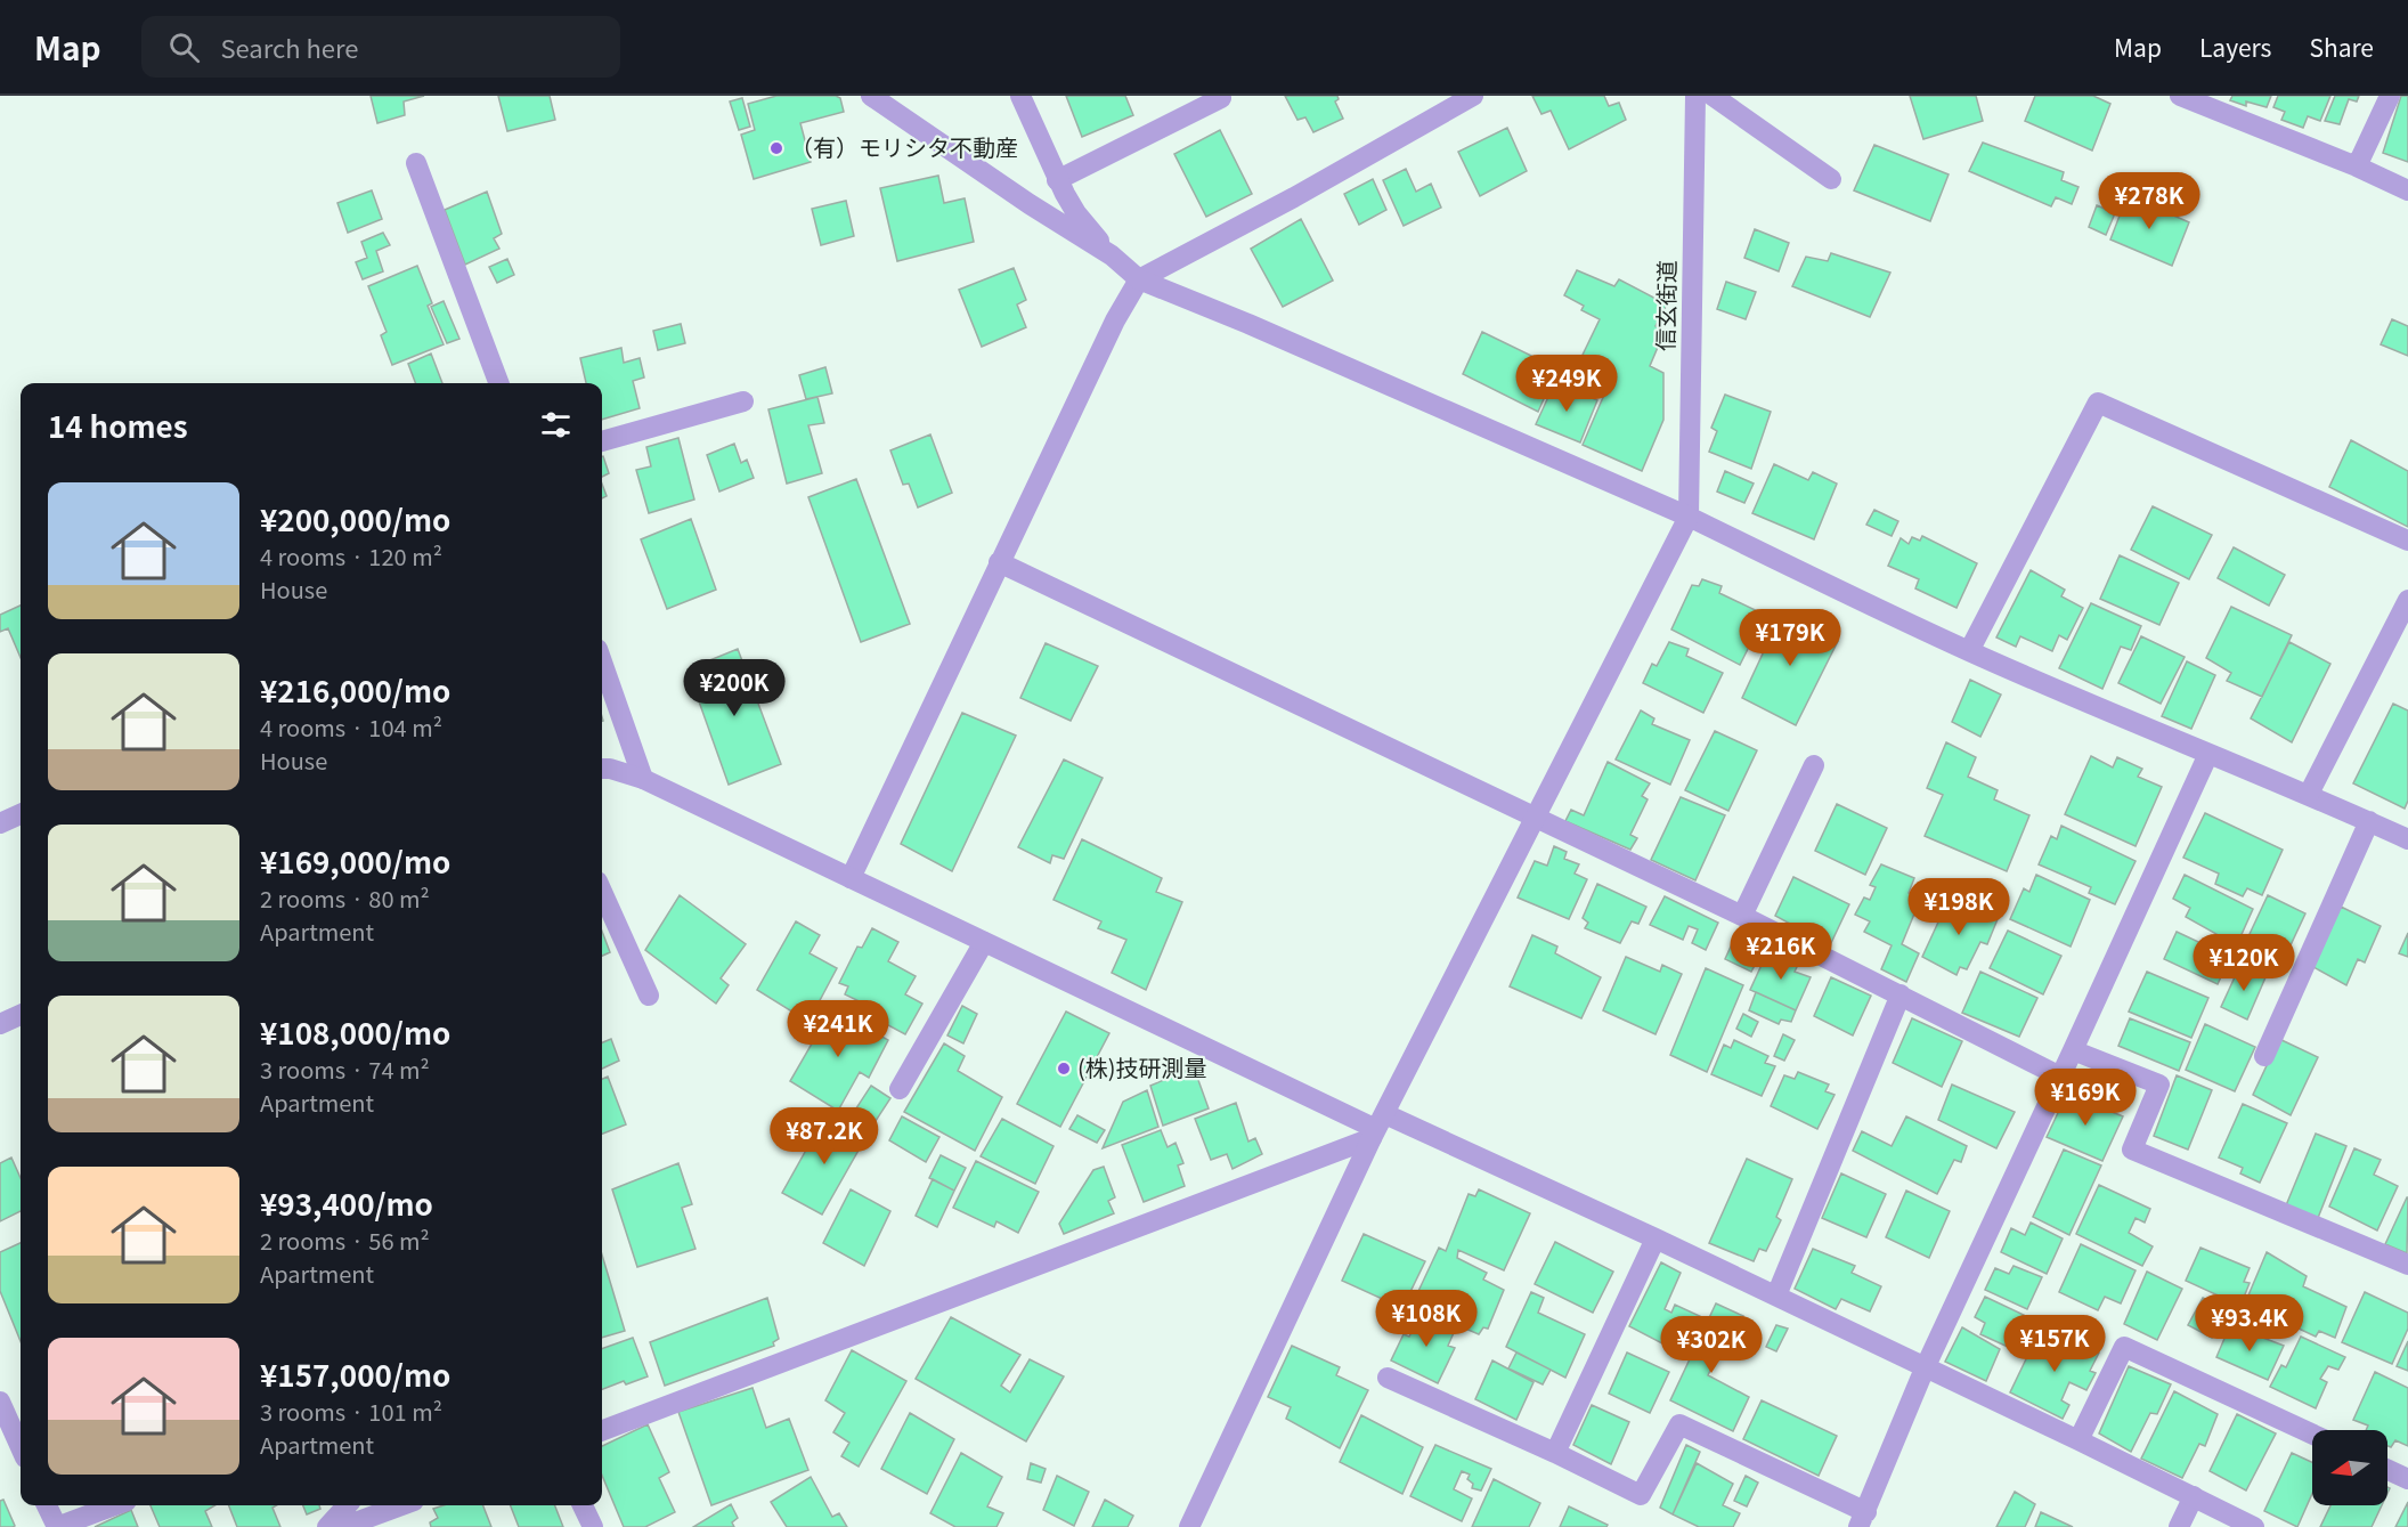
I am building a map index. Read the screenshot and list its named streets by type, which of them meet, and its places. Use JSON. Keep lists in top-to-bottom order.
{
  "streets": {
    "street": ["信玄街道"]
  },
  "places": ["（有）モリシタ不動産", "(株)技研測量"],
  "north": "left",
  "page": {
    "header": "Map",
    "search": "Search here",
    "nav": ["Map", "Layers", "Share"],
    "price": [
      "¥278K",
      "¥249K",
      "¥179K",
      "¥200K",
      "¥198K",
      "¥216K",
      "¥120K",
      "¥241K",
      "¥169K",
      "¥87.2K",
      "¥108K",
      "¥93.4K",
      "¥157K",
      "¥302K"
    ],
    "heading": "14 homes",
    "list": [
      {
        "name": "¥200,000/mo",
        "note": "4 rooms · 120 m² · House"
      },
      {
        "name": "¥216,000/mo",
        "note": "4 rooms · 104 m² · House"
      },
      {
        "name": "¥169,000/mo",
        "note": "2 rooms · 80 m² · Apartment"
      },
      {
        "name": "¥108,000/mo",
        "note": "3 rooms · 74 m² · Apartment"
      },
      {
        "name": "¥93,400/mo",
        "note": "2 rooms · 56 m² · Apartment"
      },
      {
        "name": "¥157,000/mo",
        "note": "3 rooms · 101 m² · Apartment"
      }
    ]
  }
}
